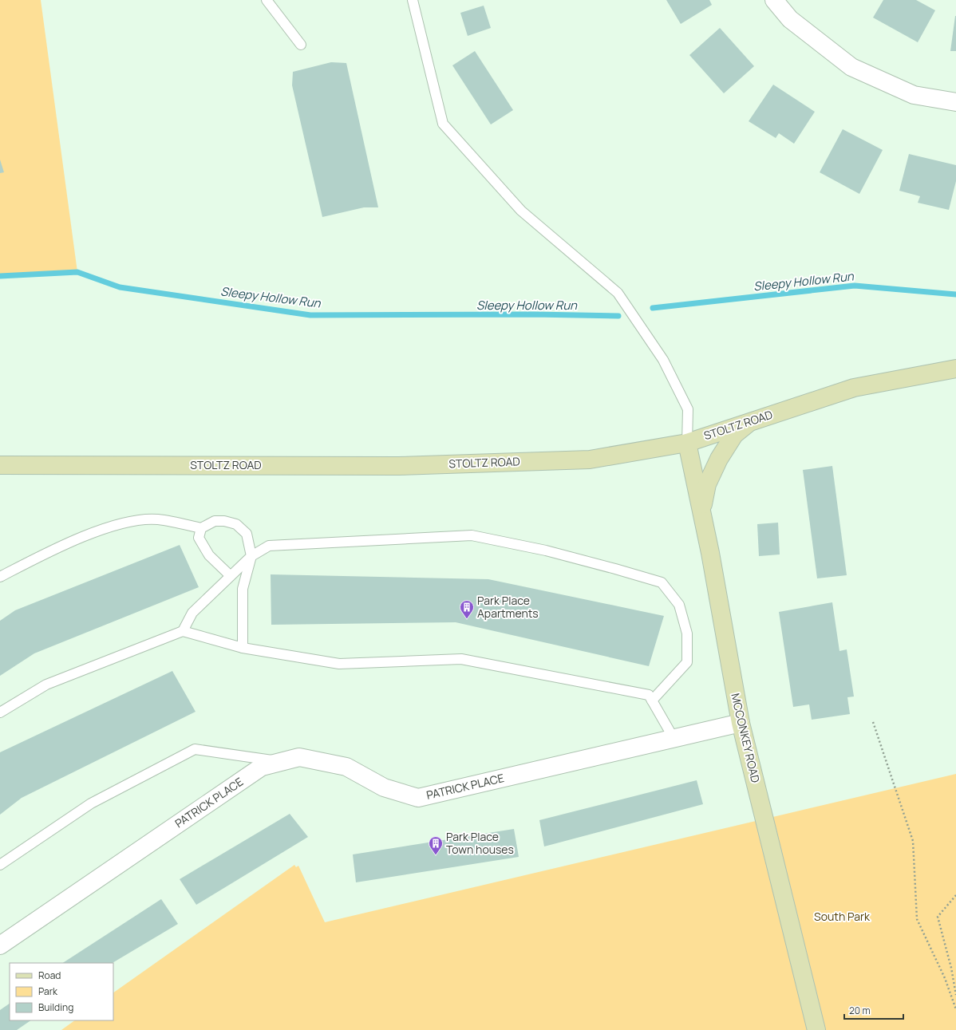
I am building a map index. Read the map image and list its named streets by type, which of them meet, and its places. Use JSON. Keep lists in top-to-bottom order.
{
  "streets": {
    "street": ["STOLTZ ROAD", "MCCONKEY ROAD", "PATRICK PLACE"]
  },
  "crossings": [
    ["STOLTZ ROAD", "MCCONKEY ROAD"],
    ["MCCONKEY ROAD", "PATRICK PLACE"]
  ],
  "water": ["Sleepy Hollow Run"],
  "parks": ["South Park"],
  "places": {
    "building": ["Park Place Apartments", "Park Place Town houses"]
  },
  "legend": ["Road", "Park", "Building"],
  "scale_bar": "20 m"
}
